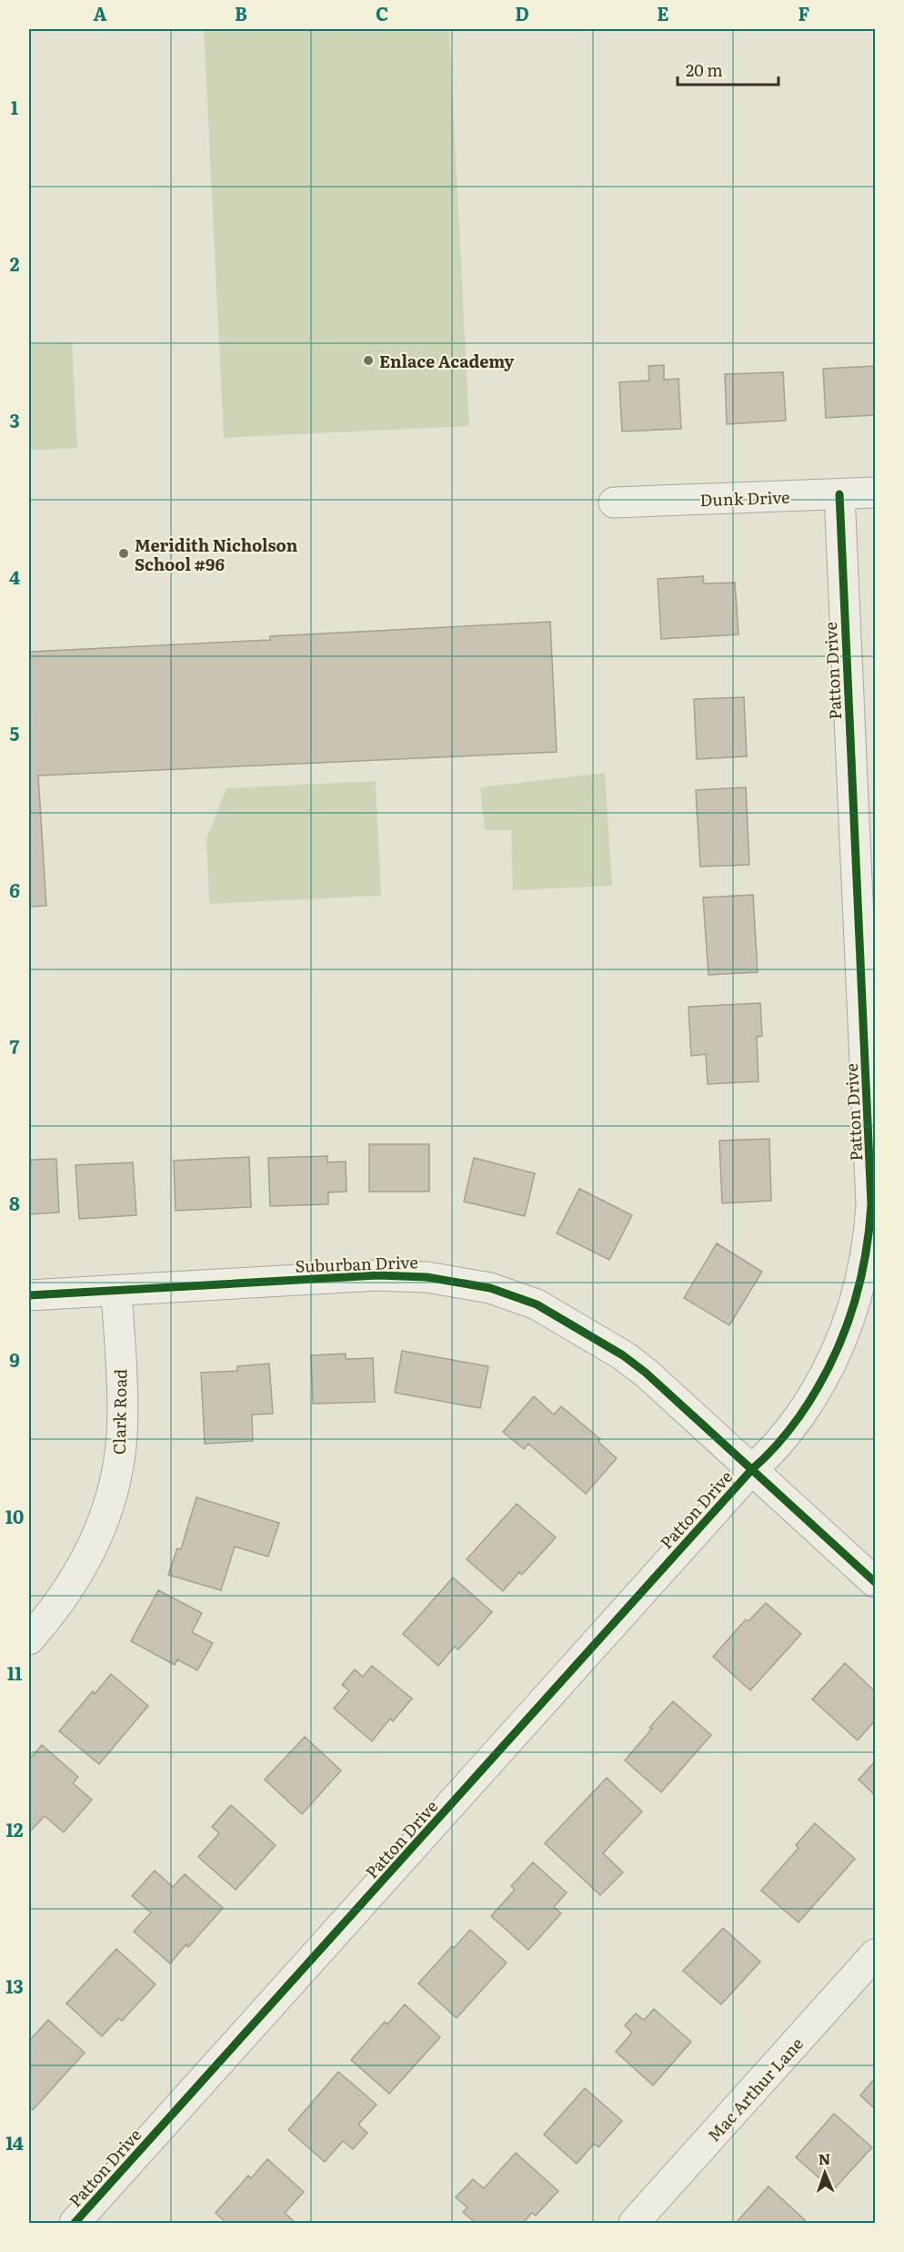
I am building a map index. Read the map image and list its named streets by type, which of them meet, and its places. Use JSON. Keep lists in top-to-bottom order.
{
  "streets": {
    "street": [
      "Dunk Drive",
      "Patton Drive",
      "Suburban Drive",
      "Clark Road",
      "Mac Arthur Lane"
    ]
  },
  "crossings": [
    ["Dunk Drive", "Patton Drive"],
    ["Patton Drive", "Suburban Drive"],
    ["Suburban Drive", "Clark Road"]
  ],
  "places": ["Enlace Academy", "Meridith Nicholson School #96"],
  "scale_bar": "20 m",
  "north": "top",
  "grid": {
    "columns": [
      "A",
      "B",
      "C",
      "D",
      "E",
      "F"
    ],
    "rows": [
      "1",
      "2",
      "3",
      "4",
      "5",
      "6",
      "7",
      "8",
      "9",
      "10",
      "11",
      "12",
      "13",
      "14"
    ]
  }
}
